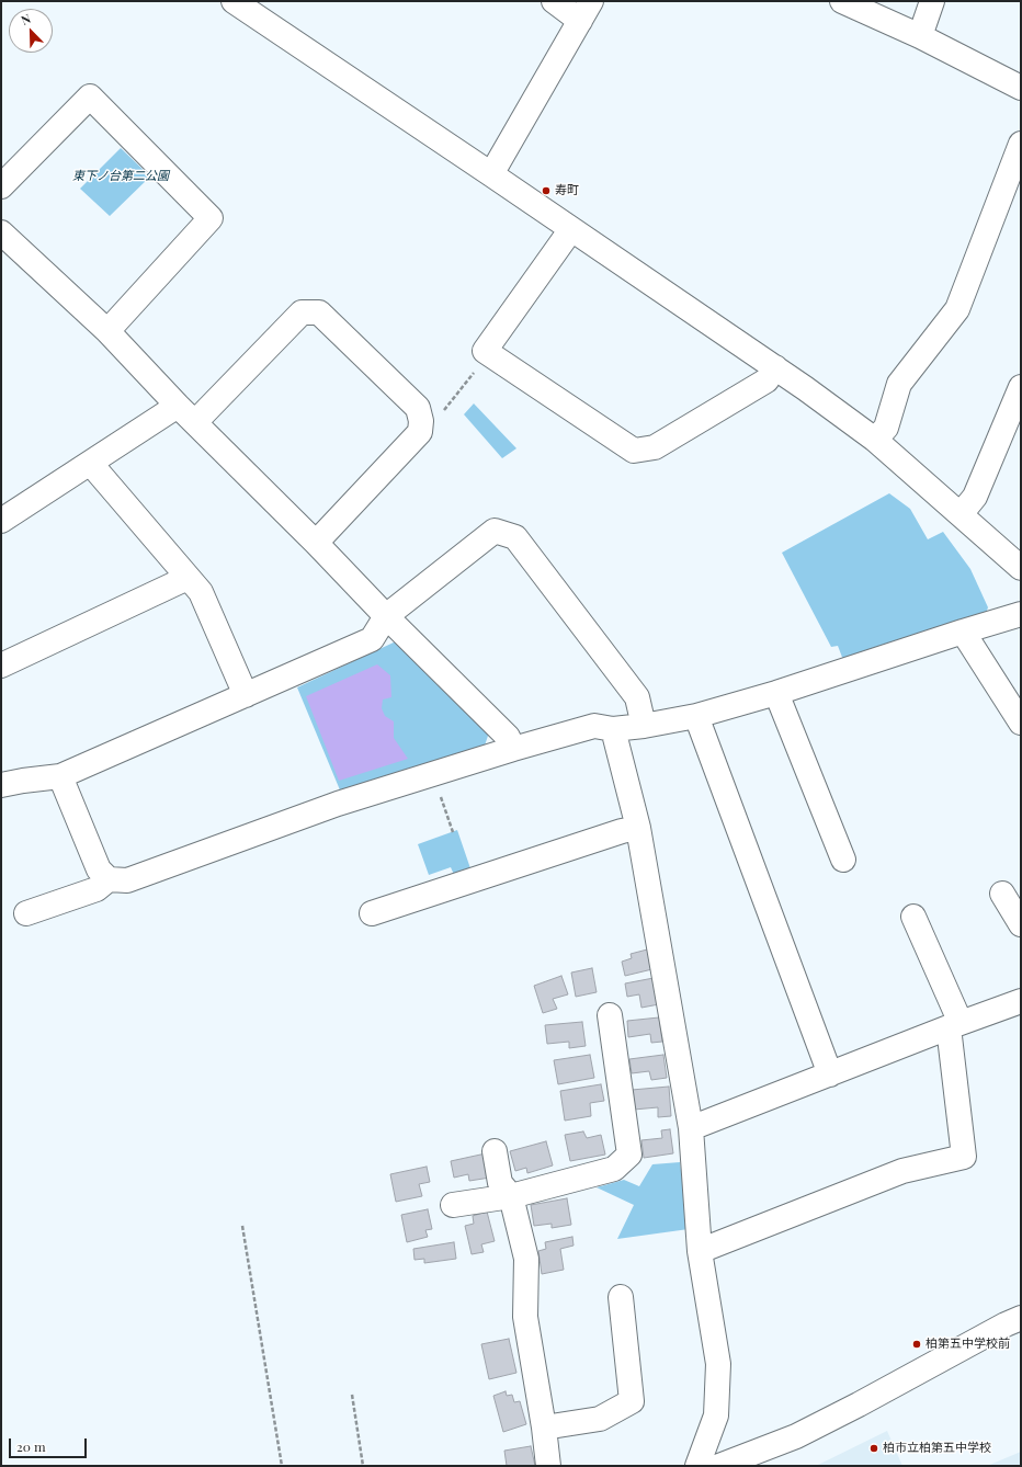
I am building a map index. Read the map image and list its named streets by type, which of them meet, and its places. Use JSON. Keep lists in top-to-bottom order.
{
  "parks": ["東下ノ台第二公園"],
  "places": ["寿町", "柏第五中学校前", "柏市立柏第五中学校"],
  "scale_bar": "20 m",
  "north": "top left"
}
